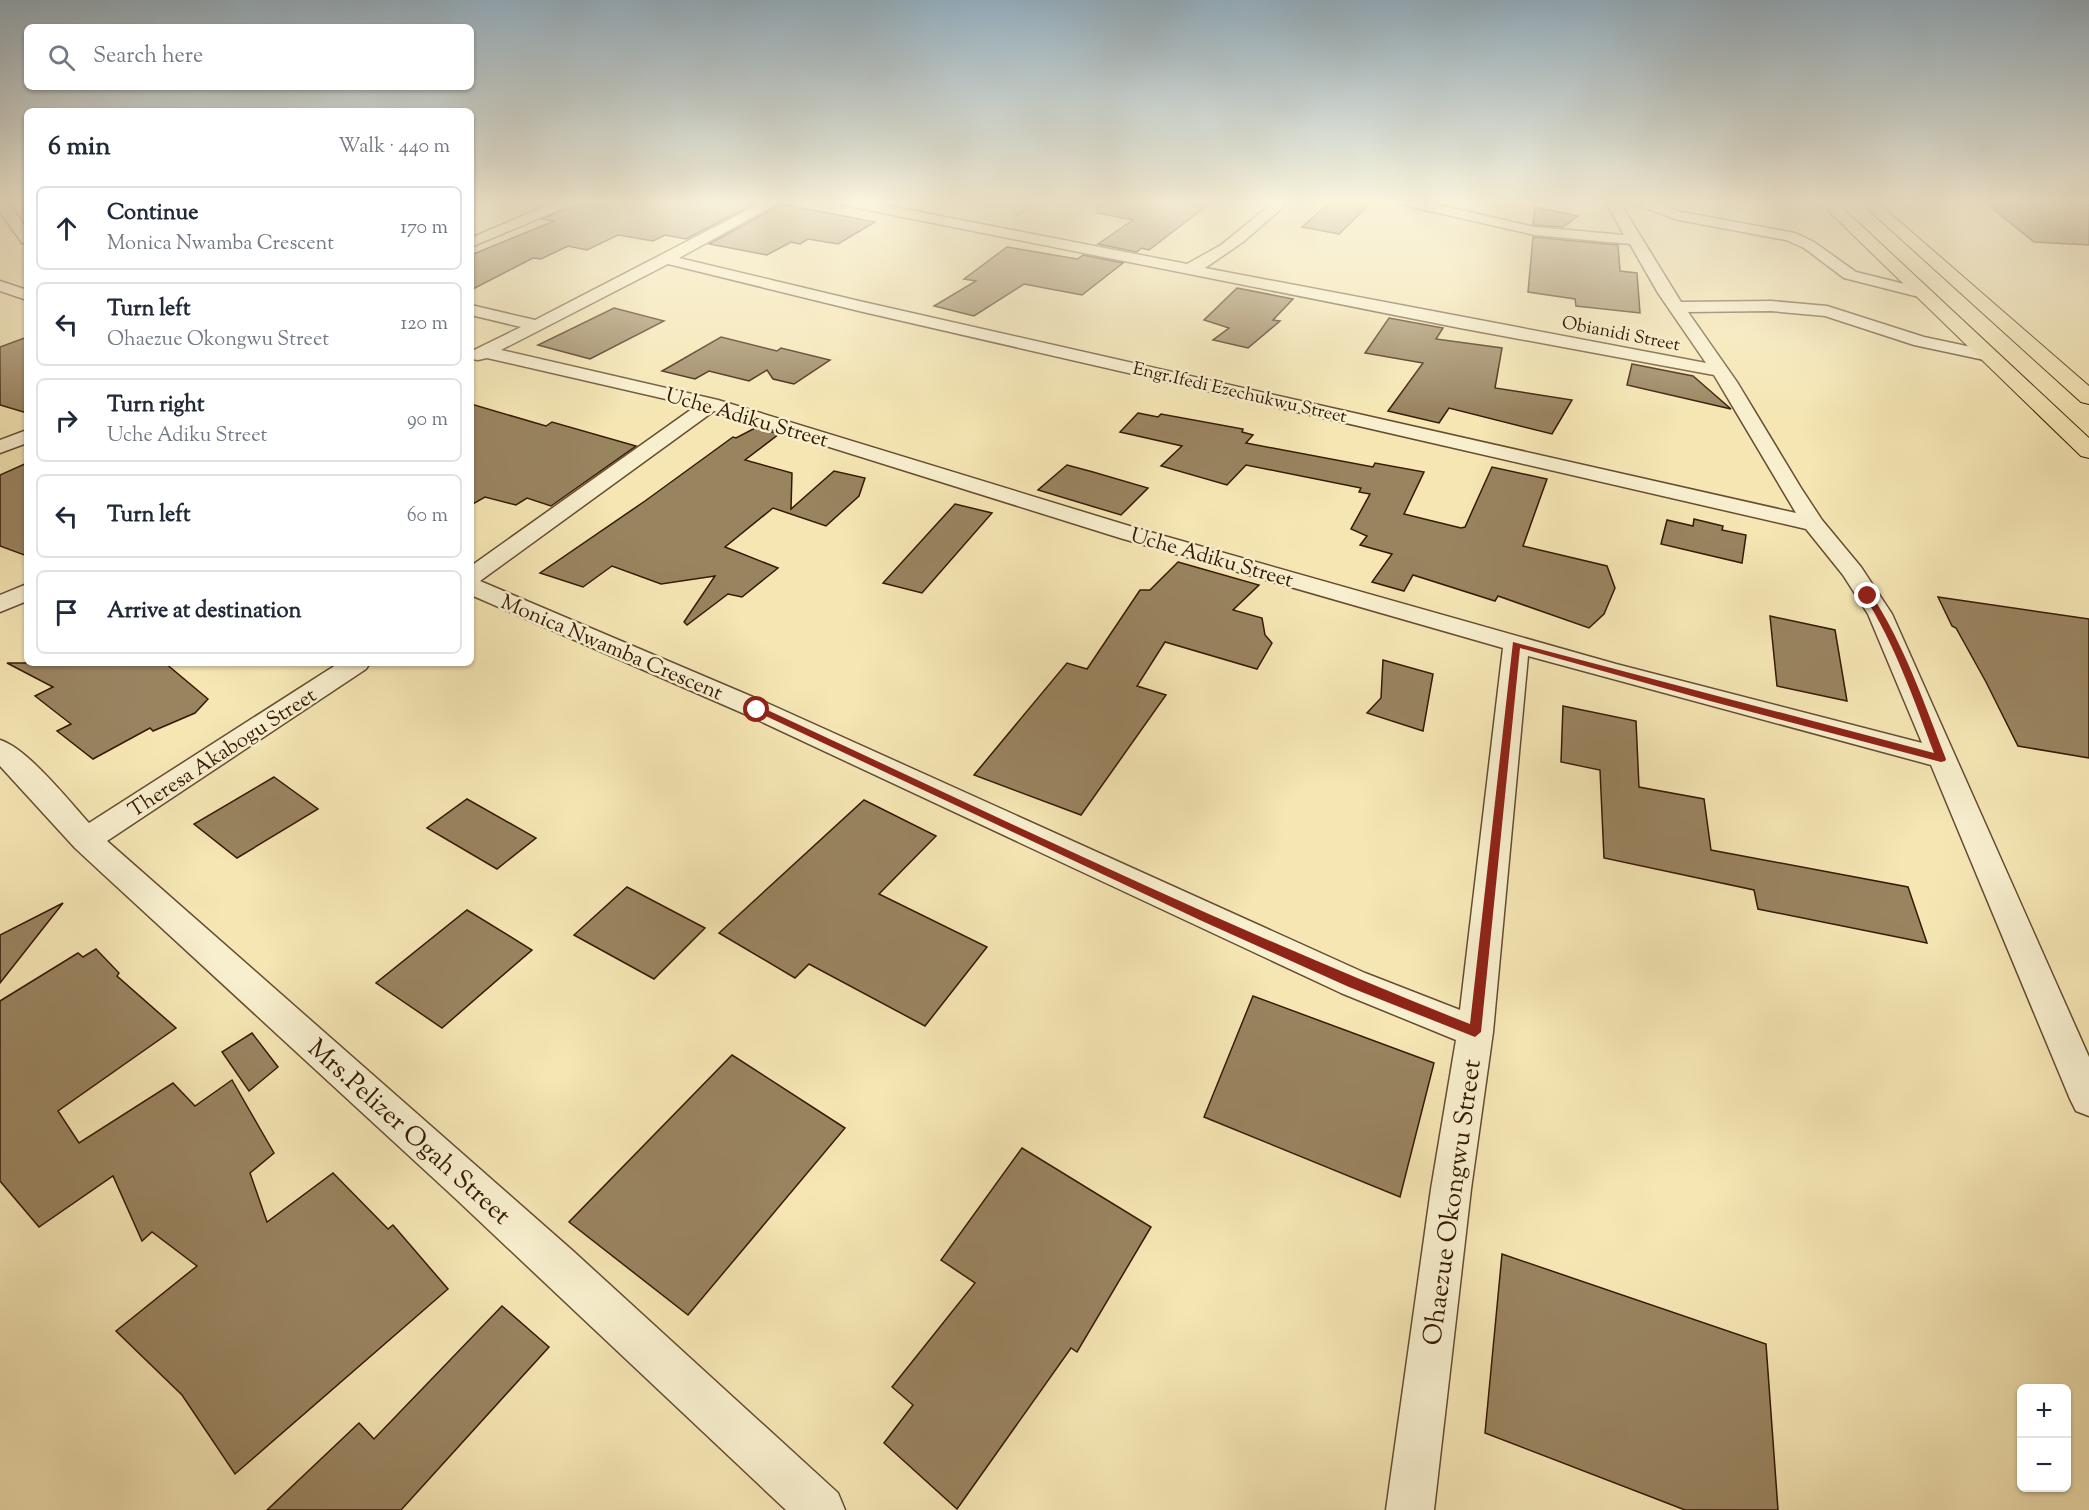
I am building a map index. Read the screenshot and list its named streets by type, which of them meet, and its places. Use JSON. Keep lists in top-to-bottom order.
{
  "streets": {
    "street": [
      "Obianidi Street",
      "Engr.Ifedi Ezechukwu Street",
      "Uche Adiku Street",
      "Monica Nwamba Crescent",
      "Theresa Akabogu Street",
      "Mrs.Pelizer Ogah Street",
      "Ohaezue Okongwu Street"
    ]
  },
  "crossings": [
    ["Uche Adiku Street", "Ohaezue Okongwu Street"],
    ["Monica Nwamba Crescent", "Ohaezue Okongwu Street"],
    ["Theresa Akabogu Street", "Mrs.Pelizer Ogah Street"]
  ],
  "page": {
    "search": "Search here",
    "heading": ["6 min", "Walk · 440 m"],
    "list": [
      ["Continue", "Monica Nwamba Crescent", "170 m"],
      ["Turn left", "Ohaezue Okongwu Street", "120 m"],
      ["Turn right", "Uche Adiku Street", "90 m"],
      ["Turn left", "60 m"],
      "Arrive at destination"
    ],
    "map_buttons": ["+", "−"]
  }
}
